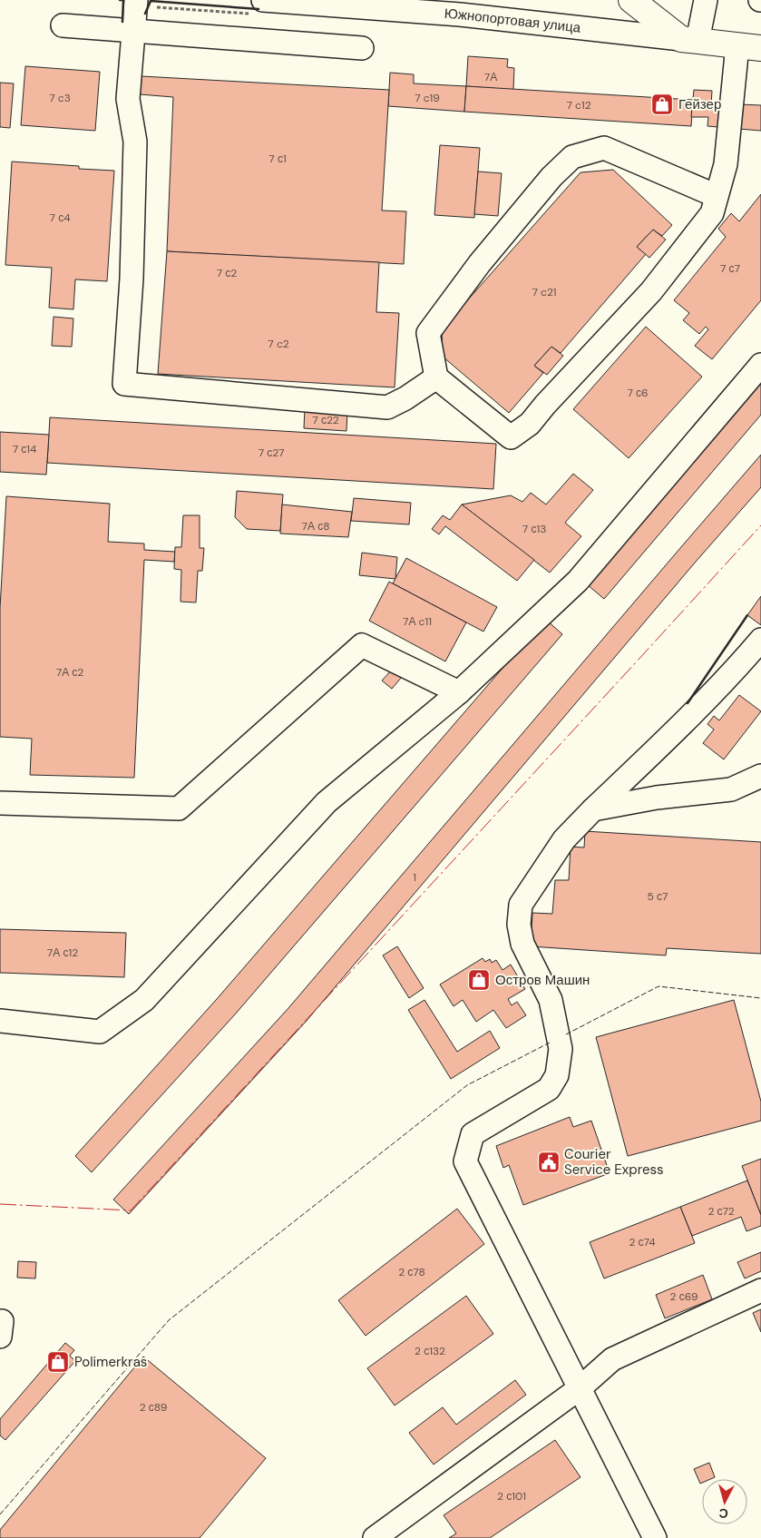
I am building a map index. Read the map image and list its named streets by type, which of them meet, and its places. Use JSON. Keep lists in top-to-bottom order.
{
  "streets": {
    "main road": ["Южнопортовая улица"]
  },
  "places": {
    "shop": ["Гейзер", "Остров Машин", "Polimerkras"],
    "public building": ["Courier Service Express"]
  },
  "house_numbers": [
    "7А",
    "7 c3",
    "7 c19",
    "7 c12",
    "7 с1",
    "7 с4",
    "7 с7",
    "7 с2",
    "7 c21",
    "7 c2",
    "7 с6",
    "7 с22",
    "7 с14",
    "7 с27",
    "7А с8",
    "7 с13",
    "7А c11",
    "7А с2",
    "1",
    "5 с7",
    "7А с12",
    "2 с72",
    "2 с74",
    "2 с78",
    "2 с69",
    "2 с132",
    "2 с89",
    "2 с101"
  ],
  "north": "bottom"
}
